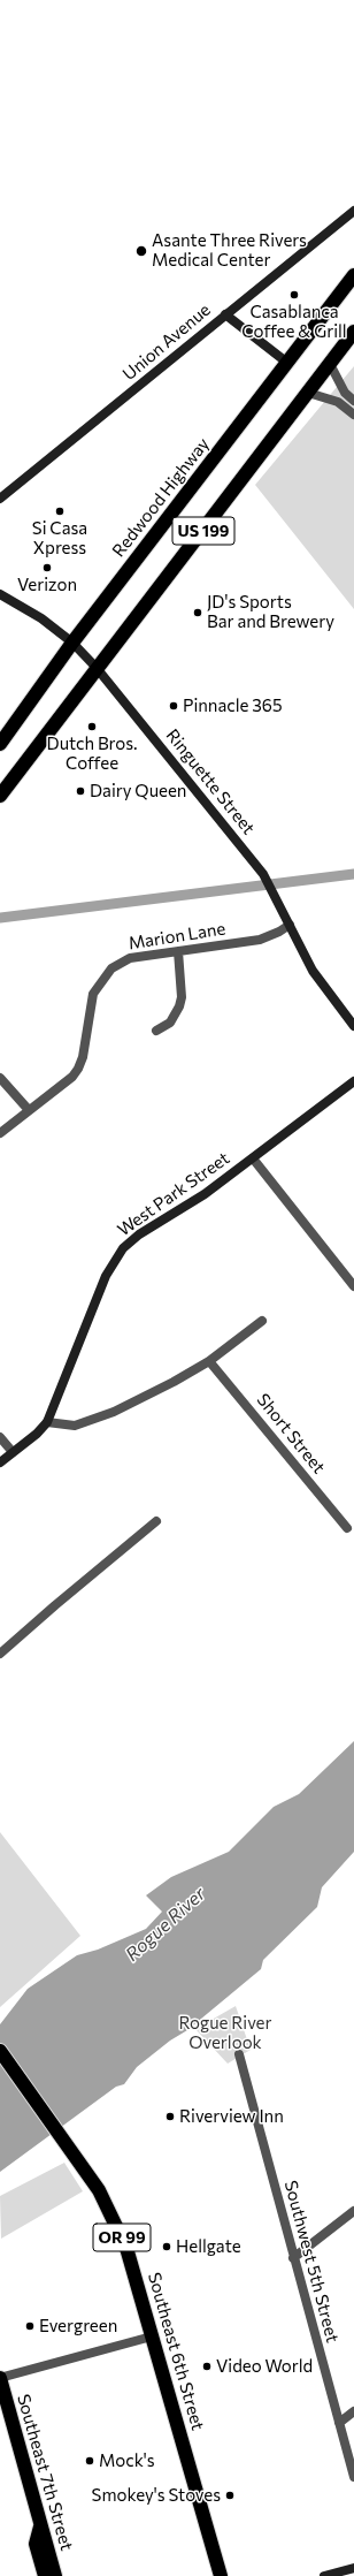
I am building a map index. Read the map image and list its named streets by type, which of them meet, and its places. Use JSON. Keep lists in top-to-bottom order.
{
  "streets": {
    "highway": [
      "Redwood Highway",
      "US 199",
      "OR 99",
      "Southeast 6th Street",
      "Southeast 7th Street"
    ],
    "street": [
      "Union Avenue",
      "Ringuette Street",
      "Marion Lane",
      "West Park Street",
      "Short Street",
      "Southwest 5th Street"
    ]
  },
  "crossings": [
    ["Redwood Highway", "Ringuette Street"],
    ["US 199", "Ringuette Street"],
    ["Ringuette Street", "Marion Lane"]
  ],
  "water": ["Rogue River"],
  "parks": ["Rogue River Overlook"],
  "places": [
    "Asante Three Rivers Medical Center",
    "Casablanca Coffee & Grill",
    "Si Casa Xpress",
    "Verizon",
    "JD's Sports Bar and Brewery",
    "Pinnacle 365",
    "Dutch Bros. Coffee",
    "Dairy Queen",
    "Riverview Inn",
    "Hellgate",
    "Evergreen",
    "Video World",
    "Mock's",
    "Smokey's Stoves"
  ]
}
